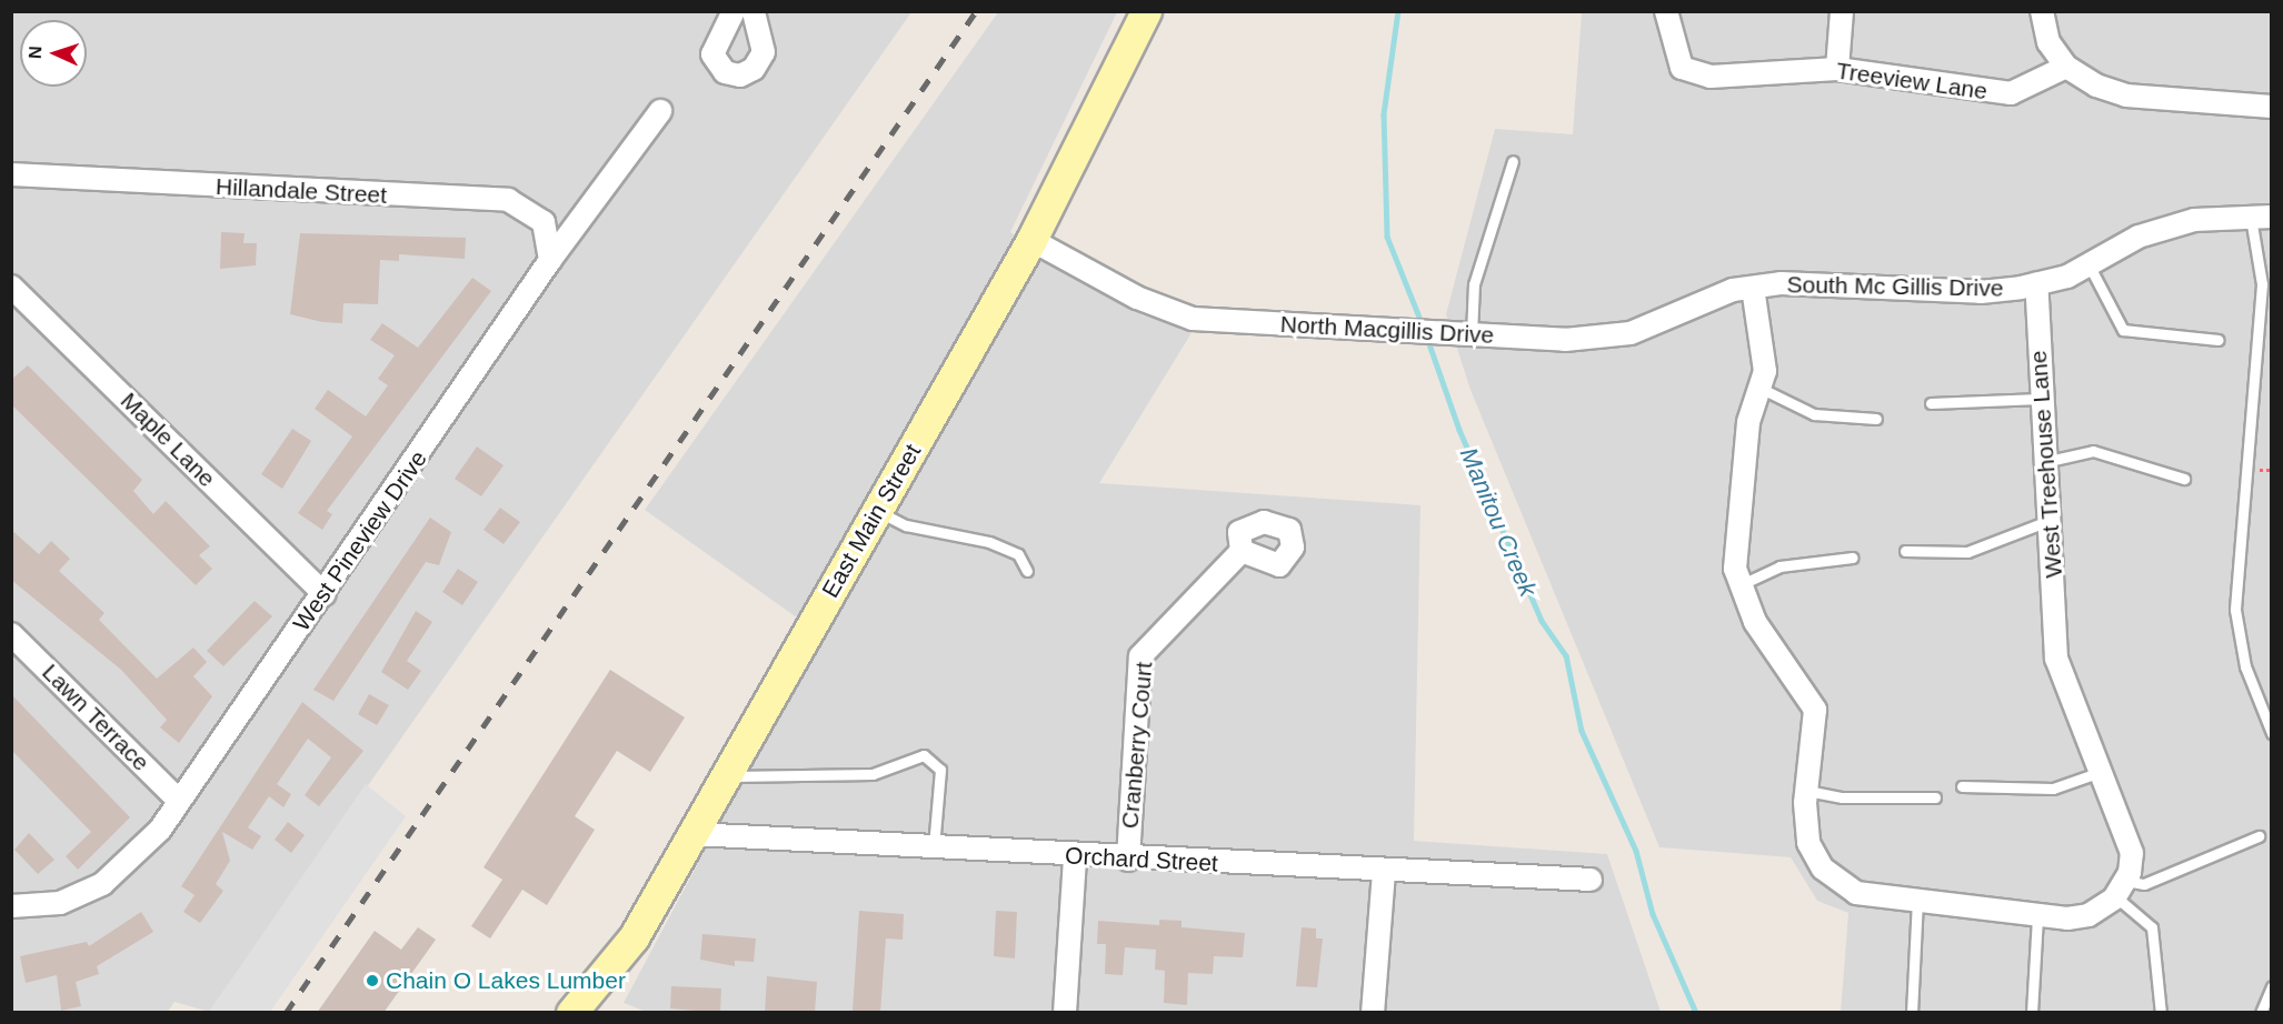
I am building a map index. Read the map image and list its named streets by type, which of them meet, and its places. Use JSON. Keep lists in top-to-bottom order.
{
  "streets": {
    "main road": ["East Main Street"],
    "street": [
      "Treeview Lane",
      "Hillandale Street",
      "South Mc Gillis Drive",
      "North Macgillis Drive",
      "Maple Lane",
      "West Treehouse Lane",
      "West Pineview Drive",
      "Lawn Terrace",
      "Cranberry Court",
      "Orchard Street"
    ]
  },
  "crossings": [
    ["Hillandale Street", "West Pineview Drive"],
    ["South Mc Gillis Drive", "North Macgillis Drive"],
    ["South Mc Gillis Drive", "West Treehouse Lane"],
    ["North Macgillis Drive", "East Main Street"],
    ["Maple Lane", "West Pineview Drive"],
    ["East Main Street", "Orchard Street"],
    ["West Pineview Drive", "Lawn Terrace"],
    ["Cranberry Court", "Orchard Street"]
  ],
  "water": ["Manitou Creek"],
  "places": ["Chain O Lakes Lumber"],
  "north": "left"
}
